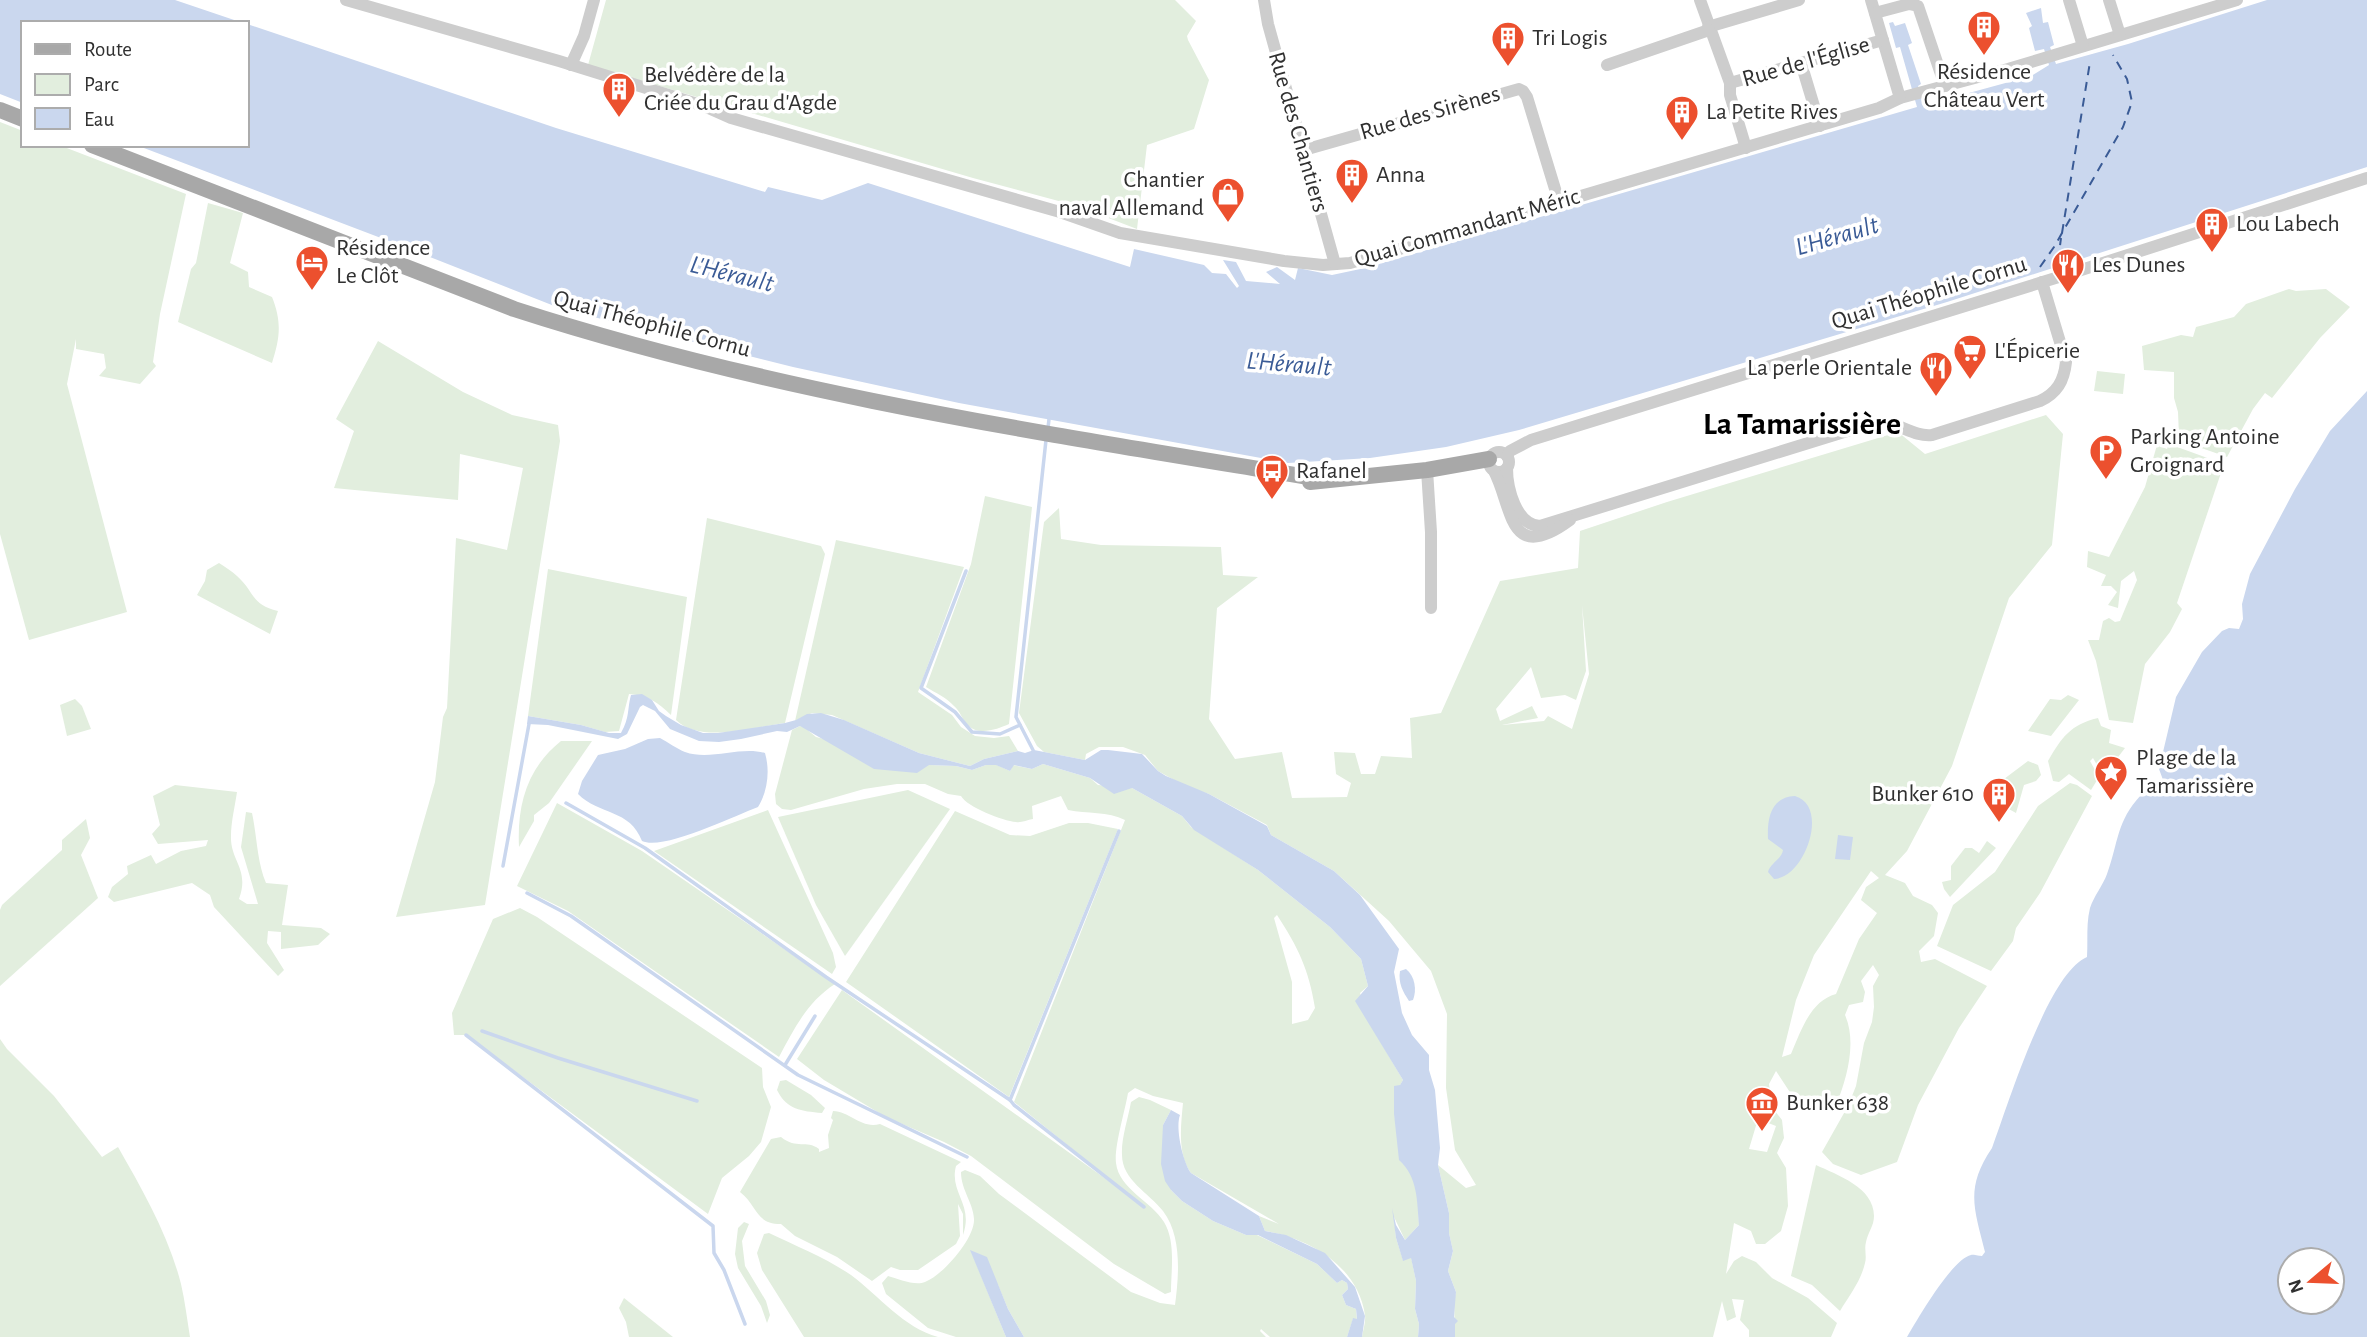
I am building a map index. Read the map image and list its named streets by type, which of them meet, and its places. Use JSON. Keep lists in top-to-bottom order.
{
  "streets": {
    "main road": ["Quai Théophile Cornu"],
    "street": [
      "Rue de l'Église",
      "Rue des Sirènes",
      "Rue des Chantiers",
      "Quai Commandant Méric"
    ]
  },
  "crossings": [
    ["Rue des Sirènes", "Rue des Chantiers"],
    ["Rue des Sirènes", "Quai Commandant Méric"],
    ["Rue des Chantiers", "Quai Commandant Méric"]
  ],
  "districts": ["La Tamarissière"],
  "water": ["L'Hérault"],
  "places": {
    "building": [
      "Résidence Château Vert",
      "Tri Logis",
      "Belvédère de la Criée du Grau d'Agde",
      "La Petite Rives",
      "Anna",
      "Lou Labech",
      "Bunker 610"
    ],
    "shop": ["Chantier naval Allemand"],
    "hotel": ["Résidence Le Clôt"],
    "restaurant": ["Les Dunes", "La perle Orientale"],
    "supermarket": ["L'Épicerie"],
    "parking": ["Parking Antoine Groignard"],
    "bus stop": ["Rafanel"],
    "place": ["Plage de la Tamarissière"],
    "museum": ["Bunker 638"]
  },
  "legend": ["Route", "Parc", "Eau"],
  "north": "left"
}
